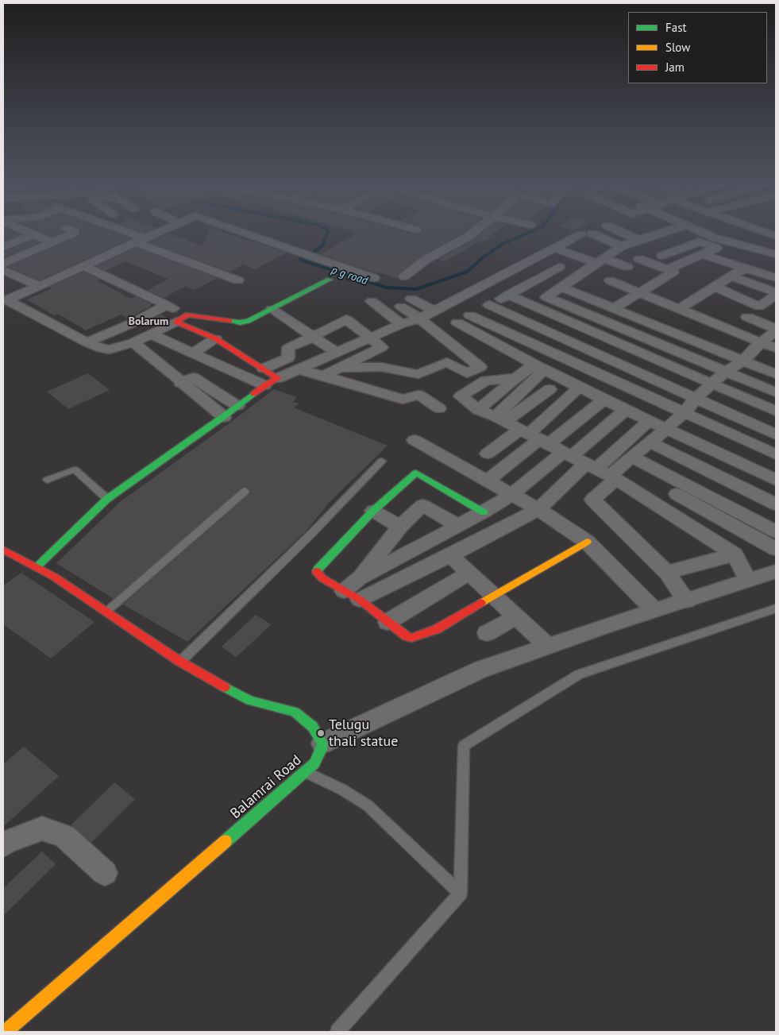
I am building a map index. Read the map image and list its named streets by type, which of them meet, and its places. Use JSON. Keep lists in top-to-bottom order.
{
  "streets": {
    "street": ["Balamrai Road"]
  },
  "districts": ["Bolarum"],
  "water": ["p g road"],
  "places": ["Telugu thali statue"],
  "legend": ["Fast", "Slow", "Jam"]
}
